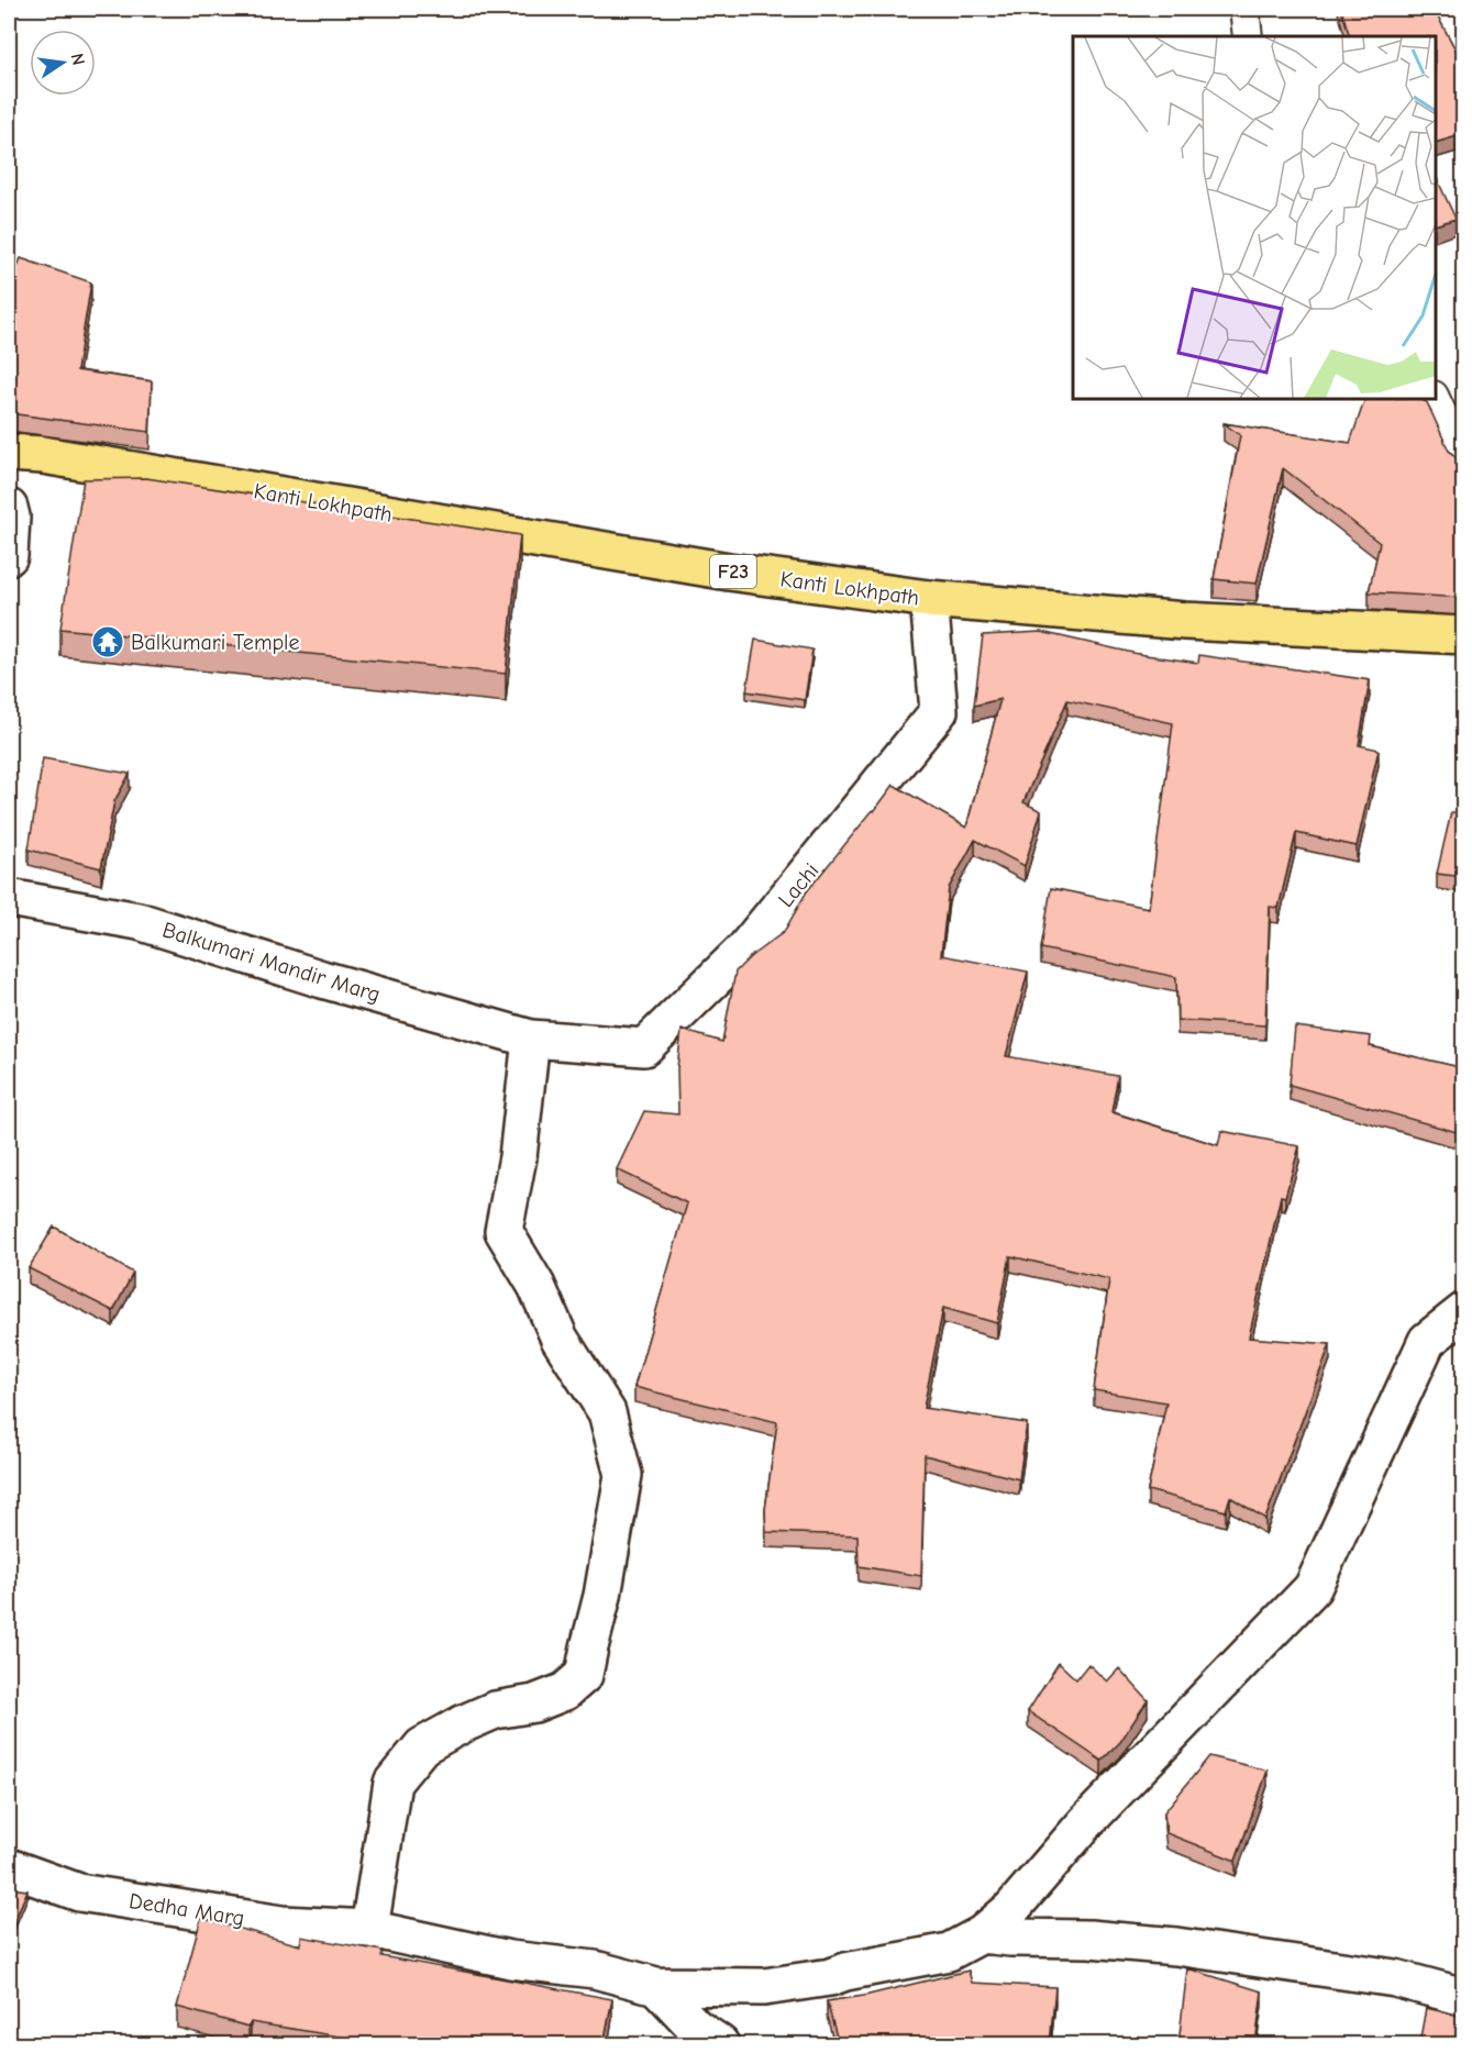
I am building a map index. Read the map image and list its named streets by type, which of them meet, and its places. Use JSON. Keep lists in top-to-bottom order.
{
  "streets": {
    "main road": ["Kanti Lokhpath", "F23"],
    "street": ["Lachi", "Balkumari Mandir Marg", "Dedha Marg"]
  },
  "crossings": [
    ["Kanti Lokhpath", "Lachi"],
    ["Lachi", "Balkumari Mandir Marg"]
  ],
  "places": {
    "temple": ["Balkumari Temple"]
  },
  "north": "right"
}
